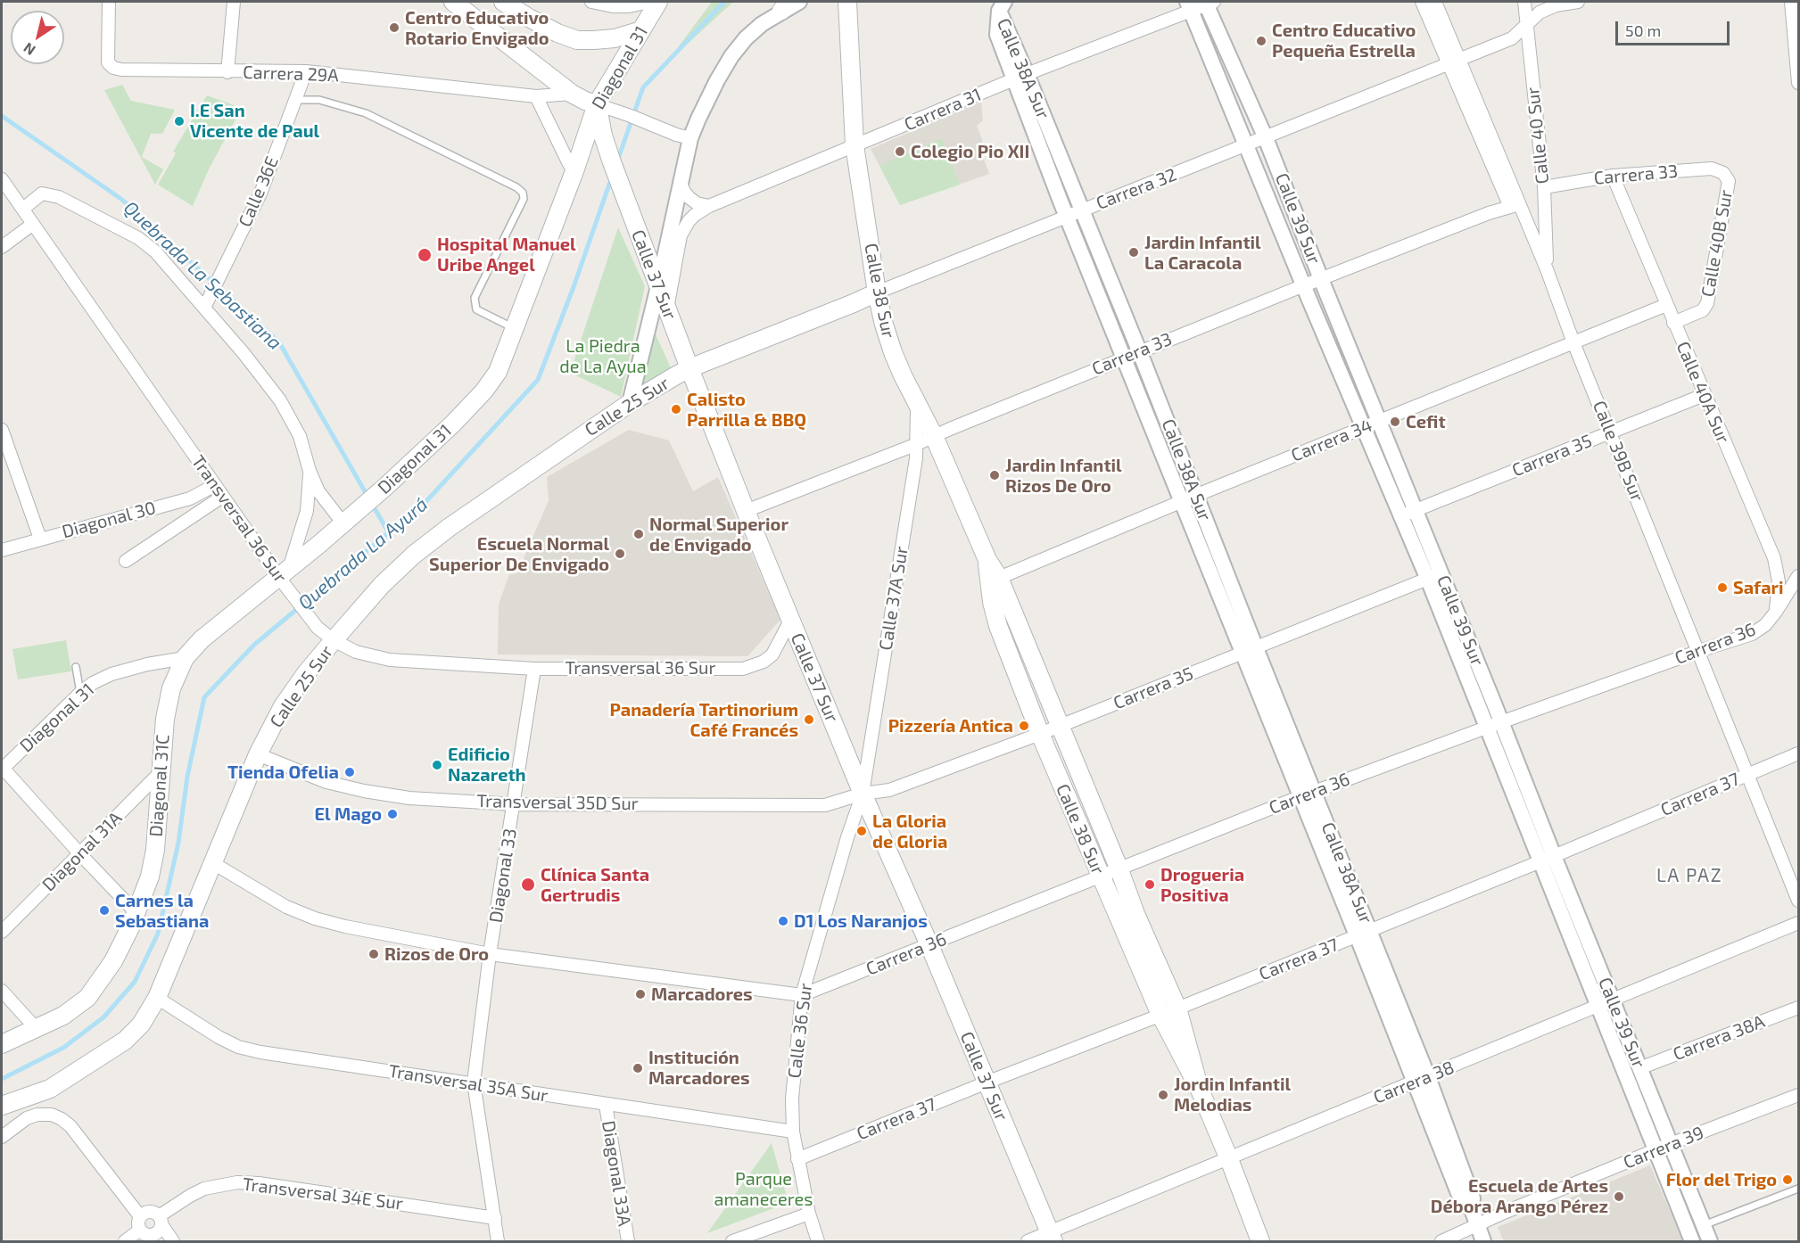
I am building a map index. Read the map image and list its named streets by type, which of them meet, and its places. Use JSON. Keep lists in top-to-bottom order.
{
  "streets": {
    "main road": [
      "Diagonal 31",
      "Carrera 32",
      "Calle 37 Sur",
      "Calle 38 Sur",
      "Calle 25 Sur",
      "Diagonal 31C"
    ],
    "street": [
      "Calle 38A Sur",
      "Carrera 29A",
      "Carrera 31",
      "Calle 40 Sur",
      "Carrera 33",
      "Calle 36E",
      "Calle 39 Sur",
      "Calle 40B Sur",
      "Calle 40A Sur",
      "Carrera 34",
      "Calle 39B Sur",
      "Carrera 35",
      "Transversal 36 Sur",
      "Diagonal 30",
      "Calle 37A Sur",
      "Carrera 36",
      "Carrera 37",
      "Transversal 35D Sur",
      "Diagonal 31A",
      "Diagonal 33",
      "Calle 36 Sur",
      "Carrera 38A",
      "Carrera 38",
      "Transversal 35A Sur",
      "Carrera 39",
      "Diagonal 33A",
      "Transversal 34E Sur"
    ]
  },
  "crossings": [
    ["Diagonal 31", "Calle 37 Sur"],
    ["Diagonal 31", "Transversal 36 Sur"],
    ["Diagonal 31", "Diagonal 31C"],
    ["Calle 38A Sur", "Carrera 31"],
    ["Calle 38A Sur", "Carrera 33"],
    ["Calle 38A Sur", "Carrera 32"],
    ["Calle 38A Sur", "Carrera 34"],
    ["Calle 38A Sur", "Carrera 35"],
    ["Calle 38A Sur", "Carrera 36"],
    ["Calle 38A Sur", "Carrera 37"],
    ["Calle 38A Sur", "Carrera 38"],
    ["Calle 38A Sur", "Carrera 39"],
    ["Carrera 29A", "Calle 36E"],
    ["Carrera 31", "Calle 39 Sur"],
    ["Carrera 31", "Calle 37 Sur"],
    ["Carrera 31", "Calle 38 Sur"],
    ["Calle 40 Sur", "Carrera 33"],
    ["Calle 40 Sur", "Carrera 32"],
    ["Calle 40 Sur", "Calle 39B Sur"],
    ["Carrera 33", "Calle 39 Sur"],
    ["Carrera 33", "Calle 40B Sur"],
    ["Carrera 33", "Calle 37 Sur"],
    ["Carrera 33", "Calle 38 Sur"],
    ["Carrera 33", "Calle 40A Sur"],
    ["Carrera 33", "Calle 39B Sur"],
    ["Carrera 33", "Calle 37A Sur"],
    ["Carrera 32", "Calle 39 Sur"],
    ["Carrera 32", "Calle 37 Sur"],
    ["Carrera 32", "Calle 38 Sur"],
    ["Carrera 32", "Calle 25 Sur"],
    ["Carrera 32", "Calle 39B Sur"],
    ["Calle 39 Sur", "Carrera 34"],
    ["Calle 39 Sur", "Carrera 35"],
    ["Calle 39 Sur", "Carrera 36"],
    ["Calle 39 Sur", "Carrera 37"],
    ["Calle 39 Sur", "Carrera 38A"],
    ["Calle 39 Sur", "Carrera 38"],
    ["Calle 39 Sur", "Carrera 39"],
    ["Calle 40B Sur", "Calle 40A Sur"],
    ["Calle 37 Sur", "Calle 25 Sur"],
    ["Calle 37 Sur", "Carrera 35"],
    ["Calle 37 Sur", "Transversal 36 Sur"],
    ["Calle 37 Sur", "Calle 37A Sur"],
    ["Calle 37 Sur", "Carrera 36"],
    ["Calle 37 Sur", "Carrera 37"],
    ["Calle 37 Sur", "Transversal 35D Sur"],
    ["Calle 37 Sur", "Calle 36 Sur"],
    ["Calle 37 Sur", "Carrera 38"],
    ["Calle 38 Sur", "Carrera 34"],
    ["Calle 38 Sur", "Carrera 35"],
    ["Calle 38 Sur", "Calle 37A Sur"],
    ["Calle 38 Sur", "Carrera 36"],
    ["Calle 38 Sur", "Carrera 37"],
    ["Calle 38 Sur", "Carrera 38"],
    ["Calle 40A Sur", "Carrera 34"],
    ["Calle 40A Sur", "Carrera 35"],
    ["Calle 40A Sur", "Carrera 36"],
    ["Calle 25 Sur", "Transversal 36 Sur"],
    ["Calle 25 Sur", "Transversal 35D Sur"],
    ["Calle 25 Sur", "Transversal 35A Sur"],
    ["Carrera 34", "Calle 39B Sur"],
    ["Calle 39B Sur", "Carrera 35"],
    ["Calle 39B Sur", "Carrera 36"],
    ["Calle 39B Sur", "Carrera 37"],
    ["Carrera 35", "Calle 37A Sur"],
    ["Carrera 35", "Transversal 35D Sur"],
    ["Carrera 35", "Calle 36 Sur"],
    ["Transversal 36 Sur", "Diagonal 30"],
    ["Transversal 36 Sur", "Diagonal 33"],
    ["Calle 37A Sur", "Transversal 35D Sur"],
    ["Calle 37A Sur", "Calle 36 Sur"],
    ["Carrera 36", "Calle 36 Sur"],
    ["Diagonal 31C", "Diagonal 31A"],
    ["Carrera 37", "Calle 36 Sur"],
    ["Transversal 35D Sur", "Diagonal 33"],
    ["Transversal 35D Sur", "Calle 36 Sur"],
    ["Diagonal 33", "Transversal 35A Sur"],
    ["Diagonal 33", "Transversal 34E Sur"],
    ["Calle 36 Sur", "Transversal 35A Sur"],
    ["Transversal 35A Sur", "Diagonal 33A"]
  ],
  "districts": ["LA PAZ"],
  "water": ["Quebrada La Sebastiana", "Quebrada La Ayurá"],
  "parks": ["La Piedra de La Ayua", "Parque amaneceres"],
  "places": [
    "Centro Educativo Rotario Envigado",
    "Centro Educativo Pequeña Estrella",
    "I.E San Vicente de Paul",
    "Colegio Pio XII",
    "Jardin Infantil La Caracola",
    "Hospital Manuel Uribe Angel",
    "Calisto Parrilla & BBQ",
    "Cefit",
    "Jardin Infantil Rizos De Oro",
    "Normal Superior de Envigado",
    "Escuela Normal Superior De Envigado",
    "Safari",
    "Panadería Tartinorium Café Francés",
    "Pizzería Antica",
    "Edificio Nazareth",
    "Tienda Ofelia",
    "El Mago",
    "La Gloria de Gloria",
    "Clínica Santa Gertrudis",
    "Drogueria Positiva",
    "Carnes la Sebastiana",
    "D1 Los Naranjos",
    "Rizos de Oro",
    "Marcadores",
    "Institución Marcadores",
    "Jordin Infantil Melodias",
    "Flor del Trigo",
    "Escuela de Artes Débora Arango Pérez"
  ],
  "scale_bar": "50 m",
  "north": "bottom left"
}
